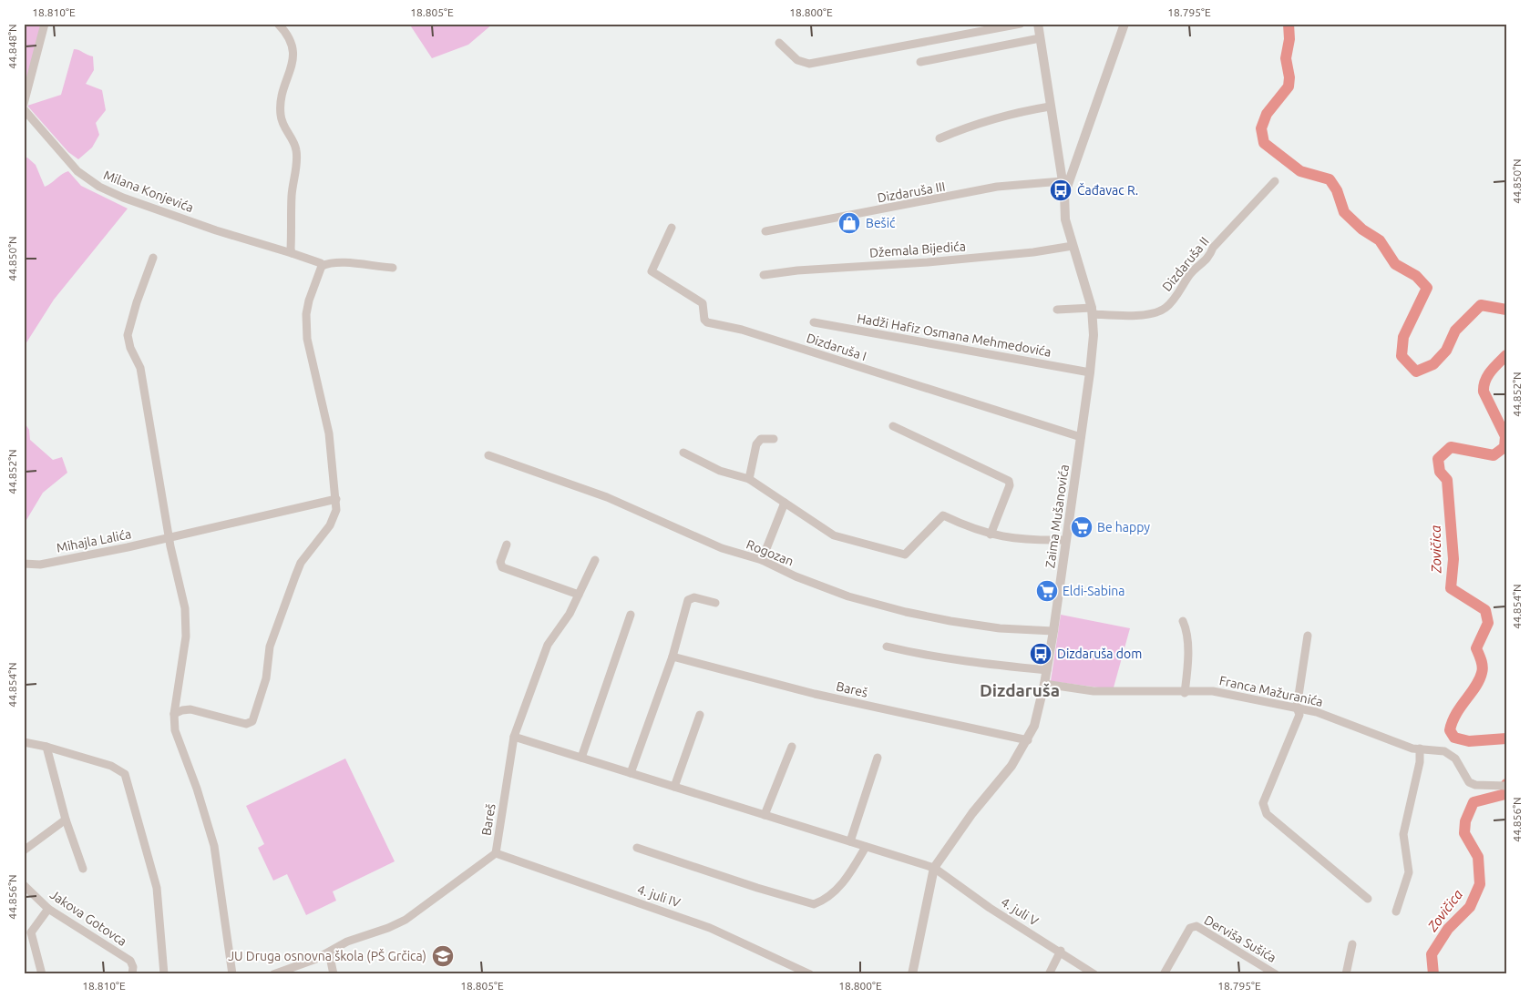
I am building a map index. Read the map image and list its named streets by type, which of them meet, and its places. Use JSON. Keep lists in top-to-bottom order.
{
  "streets": {
    "street": [
      "Milana Konjevića",
      "Dizdaruša III",
      "Džemala Bijedića",
      "Dizdaruša II",
      "Hadži Hafiz Osmana Mehmedovića",
      "Dizdaruša I",
      "Zaima Mušanovića",
      "Mihajla Lalića",
      "Rogozan",
      "Bareš",
      "Franca Mažuranića",
      "4. juli IV",
      "4. juli V",
      "Jakova Gotovca",
      "Derviša Sušića"
    ]
  },
  "crossings": [
    ["Džemala Bijedića", "Zaima Mušanovića"],
    ["Dizdaruša II", "Zaima Mušanovića"],
    ["Hadži Hafiz Osmana Mehmedovića", "Zaima Mušanovića"],
    ["Dizdaruša I", "Zaima Mušanovića"],
    ["Zaima Mušanovića", "Rogozan"],
    ["Zaima Mušanovića", "Bareš"],
    ["Zaima Mušanovića", "Franca Mažuranića"],
    ["Zaima Mušanovića", "4. juli V"],
    ["Bareš", "4. juli IV"]
  ],
  "districts": ["Dizdaruša"],
  "water": ["Zovičica"],
  "places": {
    "bus stop": ["Čađavac R.", "Dizdaruša dom"],
    "shop": ["Bešić"],
    "supermarket": ["Be happy", "Eldi-Sabina"],
    "school or university": ["JU Druga osnovna škola (PŠ Grčica)"]
  },
  "coordinates": [
    "18.810°E",
    "18.805°E",
    "18.800°E",
    "18.795°E",
    "44.848°N",
    "44.850°N",
    "44.852°N",
    "44.854°N",
    "44.856°N"
  ]
}
